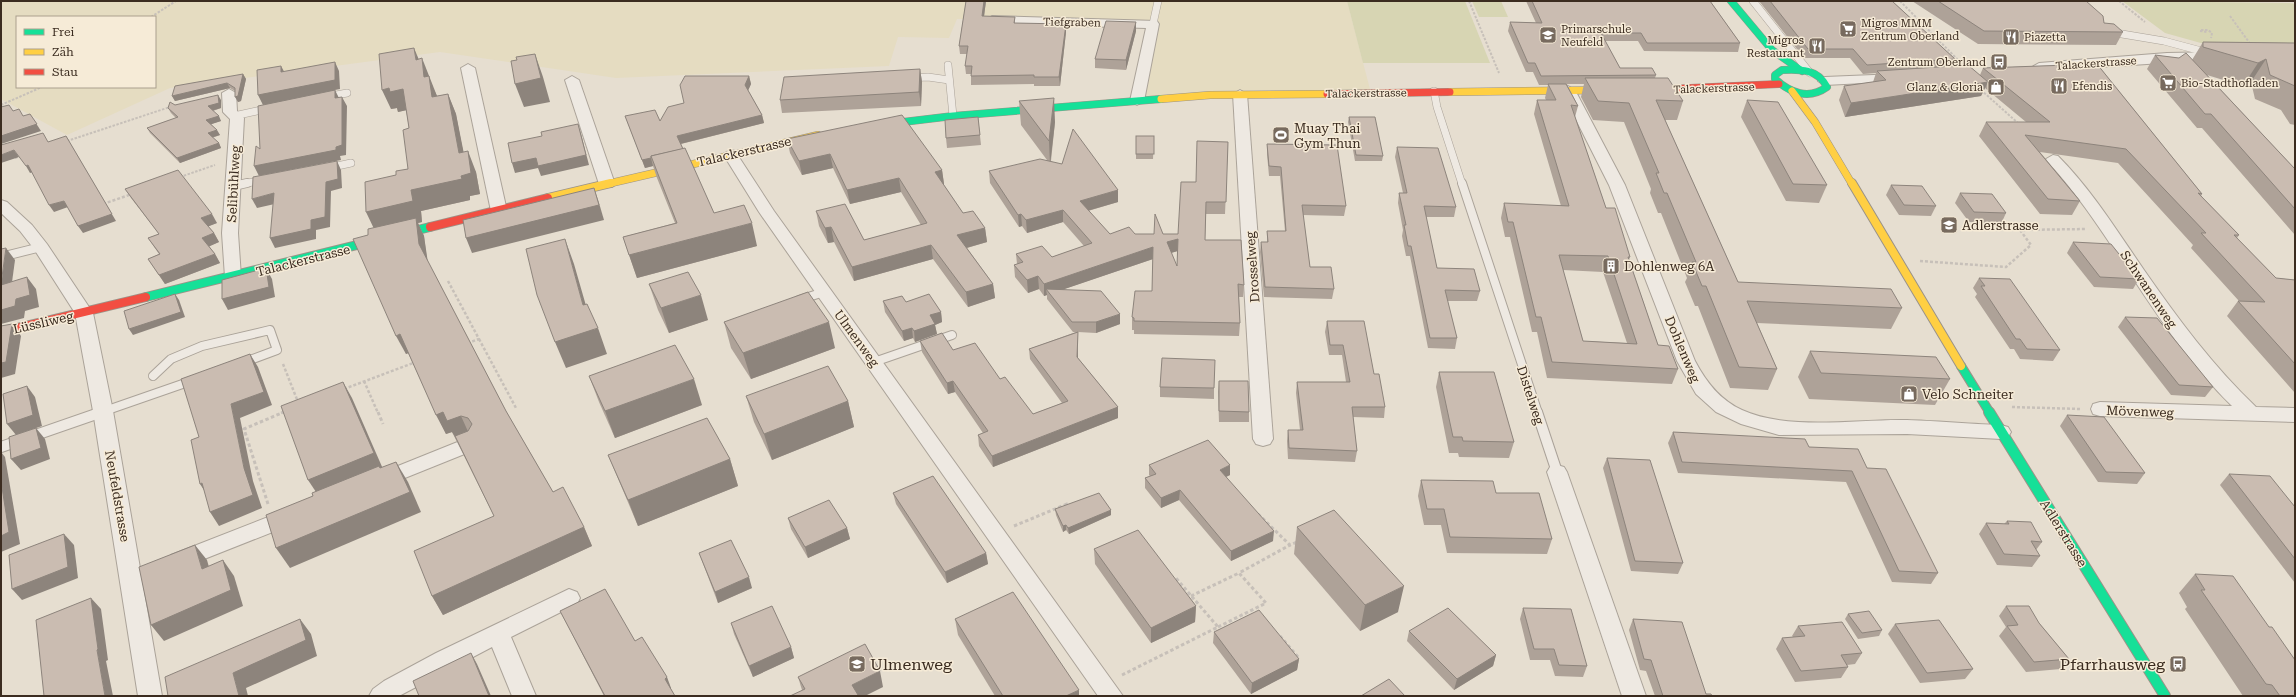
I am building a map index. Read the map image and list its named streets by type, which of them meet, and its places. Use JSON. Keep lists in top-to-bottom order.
{
  "streets": {
    "street": [
      "Tiefgraben",
      "Talackerstrasse",
      "Selibühlweg",
      "Drosselweg",
      "Schwanenweg",
      "Lüssliweg",
      "Ulmenweg",
      "Dohlenweg",
      "Distelweg",
      "Mövenweg",
      "Neufeldstrasse",
      "Adlerstrasse"
    ]
  },
  "crossings": [
    ["Talackerstrasse", "Selibühlweg"],
    ["Talackerstrasse", "Drosselweg"],
    ["Talackerstrasse", "Lüssliweg"],
    ["Talackerstrasse", "Ulmenweg"],
    ["Talackerstrasse", "Dohlenweg"],
    ["Talackerstrasse", "Distelweg"],
    ["Talackerstrasse", "Neufeldstrasse"],
    ["Schwanenweg", "Mövenweg"],
    ["Lüssliweg", "Neufeldstrasse"],
    ["Dohlenweg", "Adlerstrasse"],
    ["Mövenweg", "Adlerstrasse"]
  ],
  "places": {
    "supermarket": ["Migros MMM Zentrum Oberland", "Bio-Stadthofladen"],
    "school or university": ["Primarschule Neufeld", "Adlerstrasse", "Ulmenweg"],
    "restaurant": ["Piazetta", "Migros Restaurant", "Efendis"],
    "bus stop": ["Zentrum Oberland", "Pfarrhausweg"],
    "shop": ["Glanz & Gloria", "Velo Schneiter"],
    "sports": ["Muay Thai Gym Thun"],
    "building": ["Dohlenweg 6A"]
  },
  "legend": ["Frei", "Zäh", "Stau"]
}
